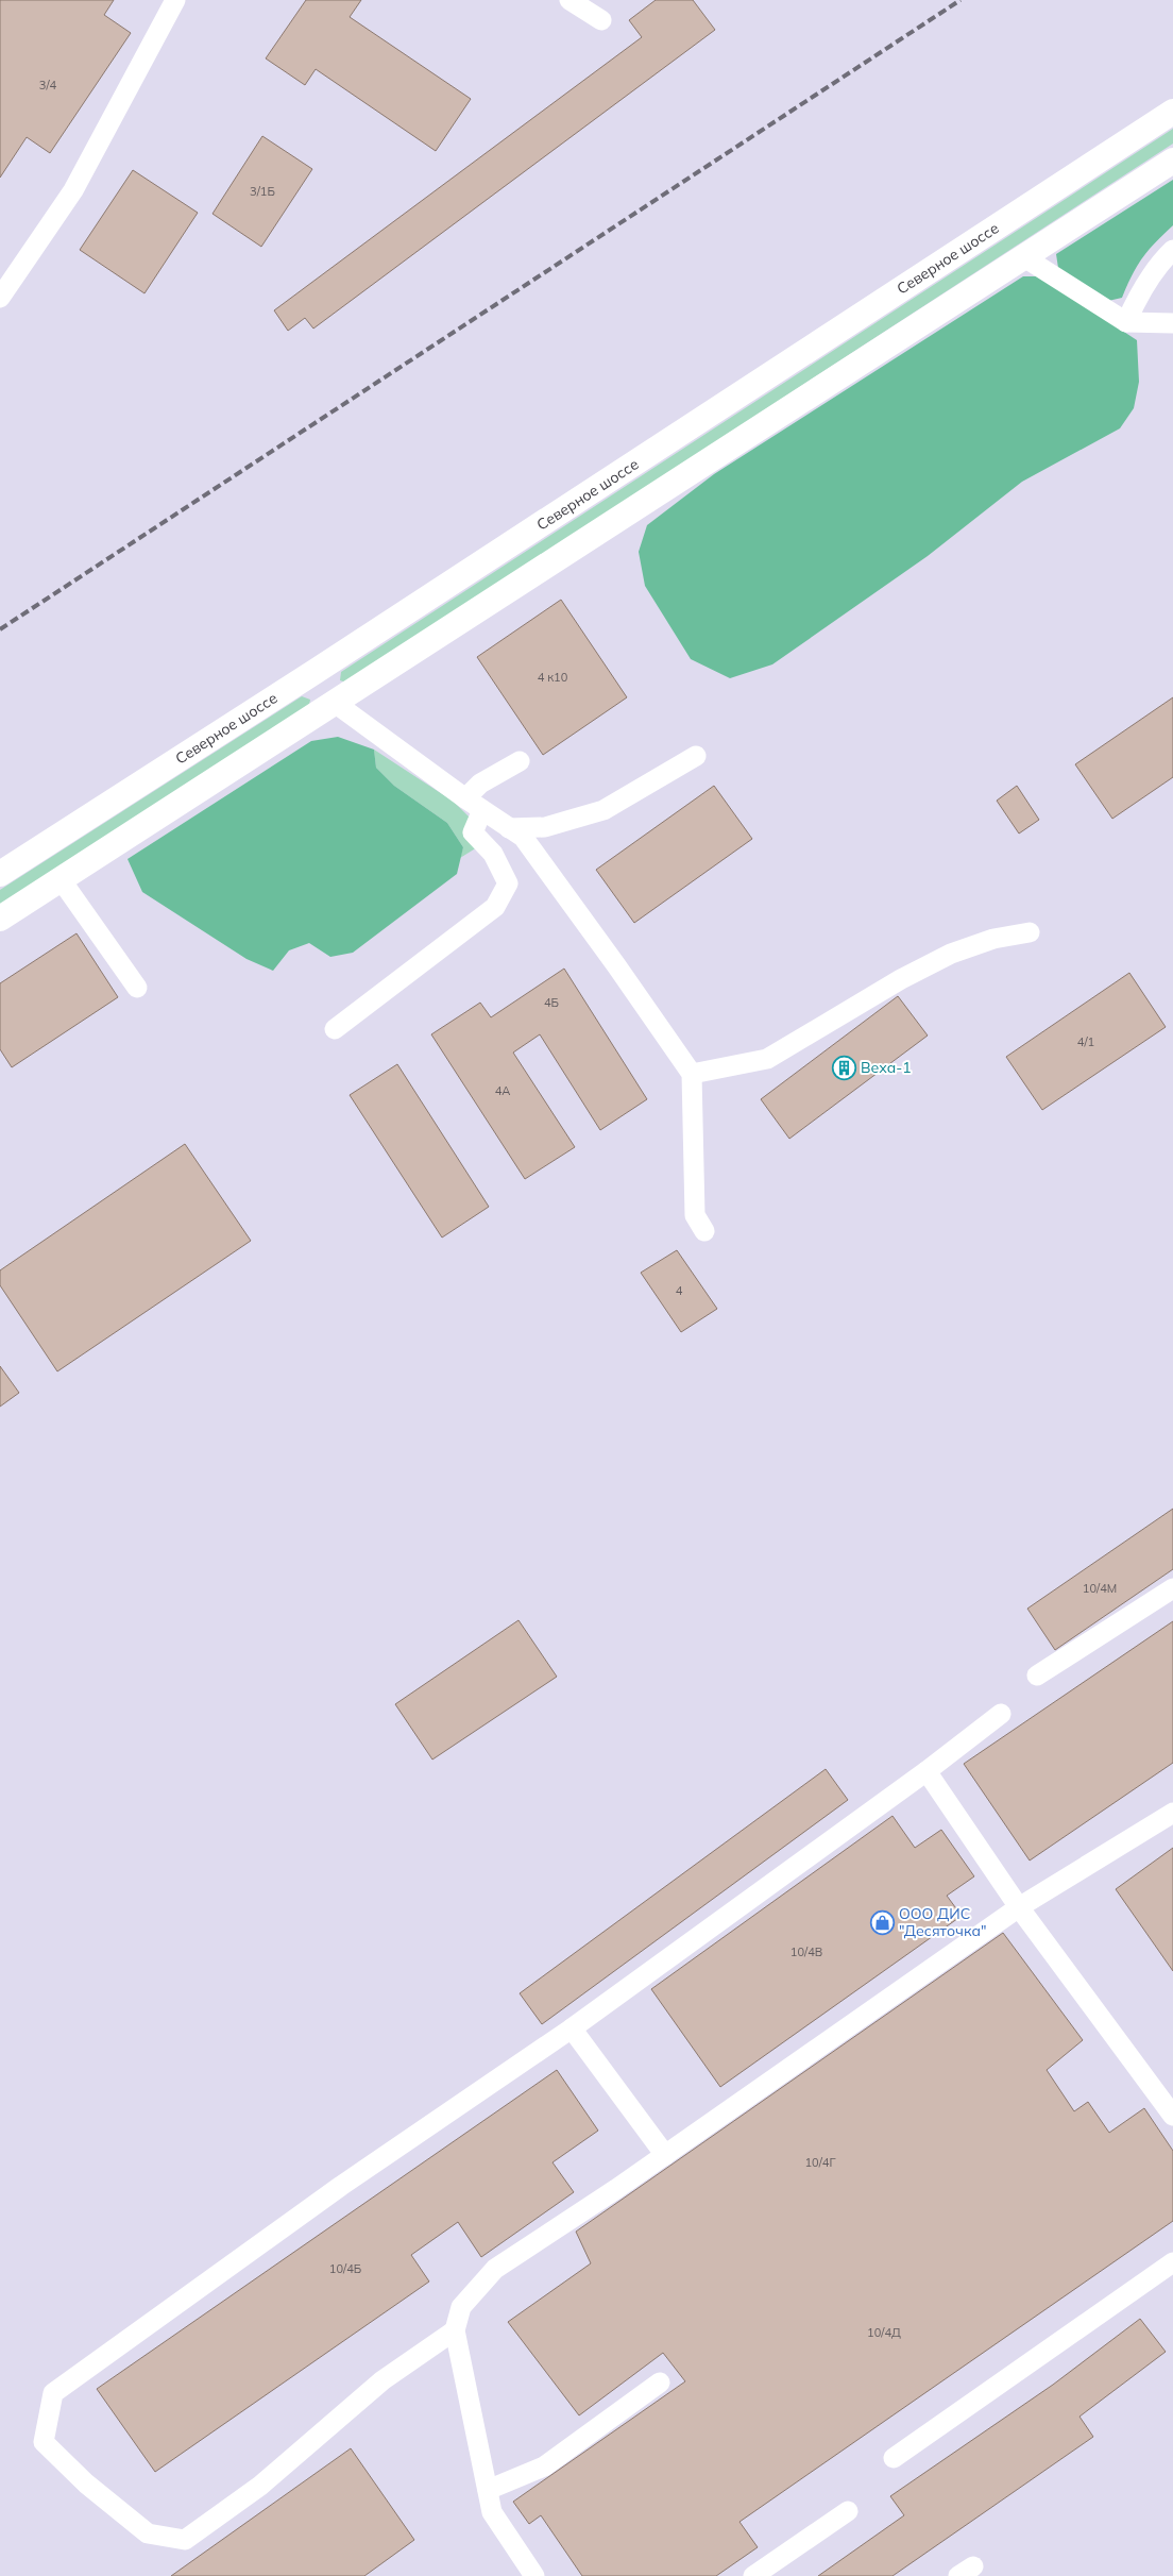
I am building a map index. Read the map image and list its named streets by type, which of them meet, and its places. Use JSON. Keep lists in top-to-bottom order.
{
  "streets": {
    "main road": ["Северное шоссе"]
  },
  "places": {
    "building": ["Веха-1"],
    "shop": ["ООО ДИС \"Десяточка\""]
  },
  "house_numbers": [
    "3/4",
    "3/1Б",
    "4 к10",
    "4Б",
    "4/1",
    "4А",
    "4",
    "10/4М",
    "10/4В",
    "10/4Г",
    "10/4Б",
    "10/4Д"
  ]
}
